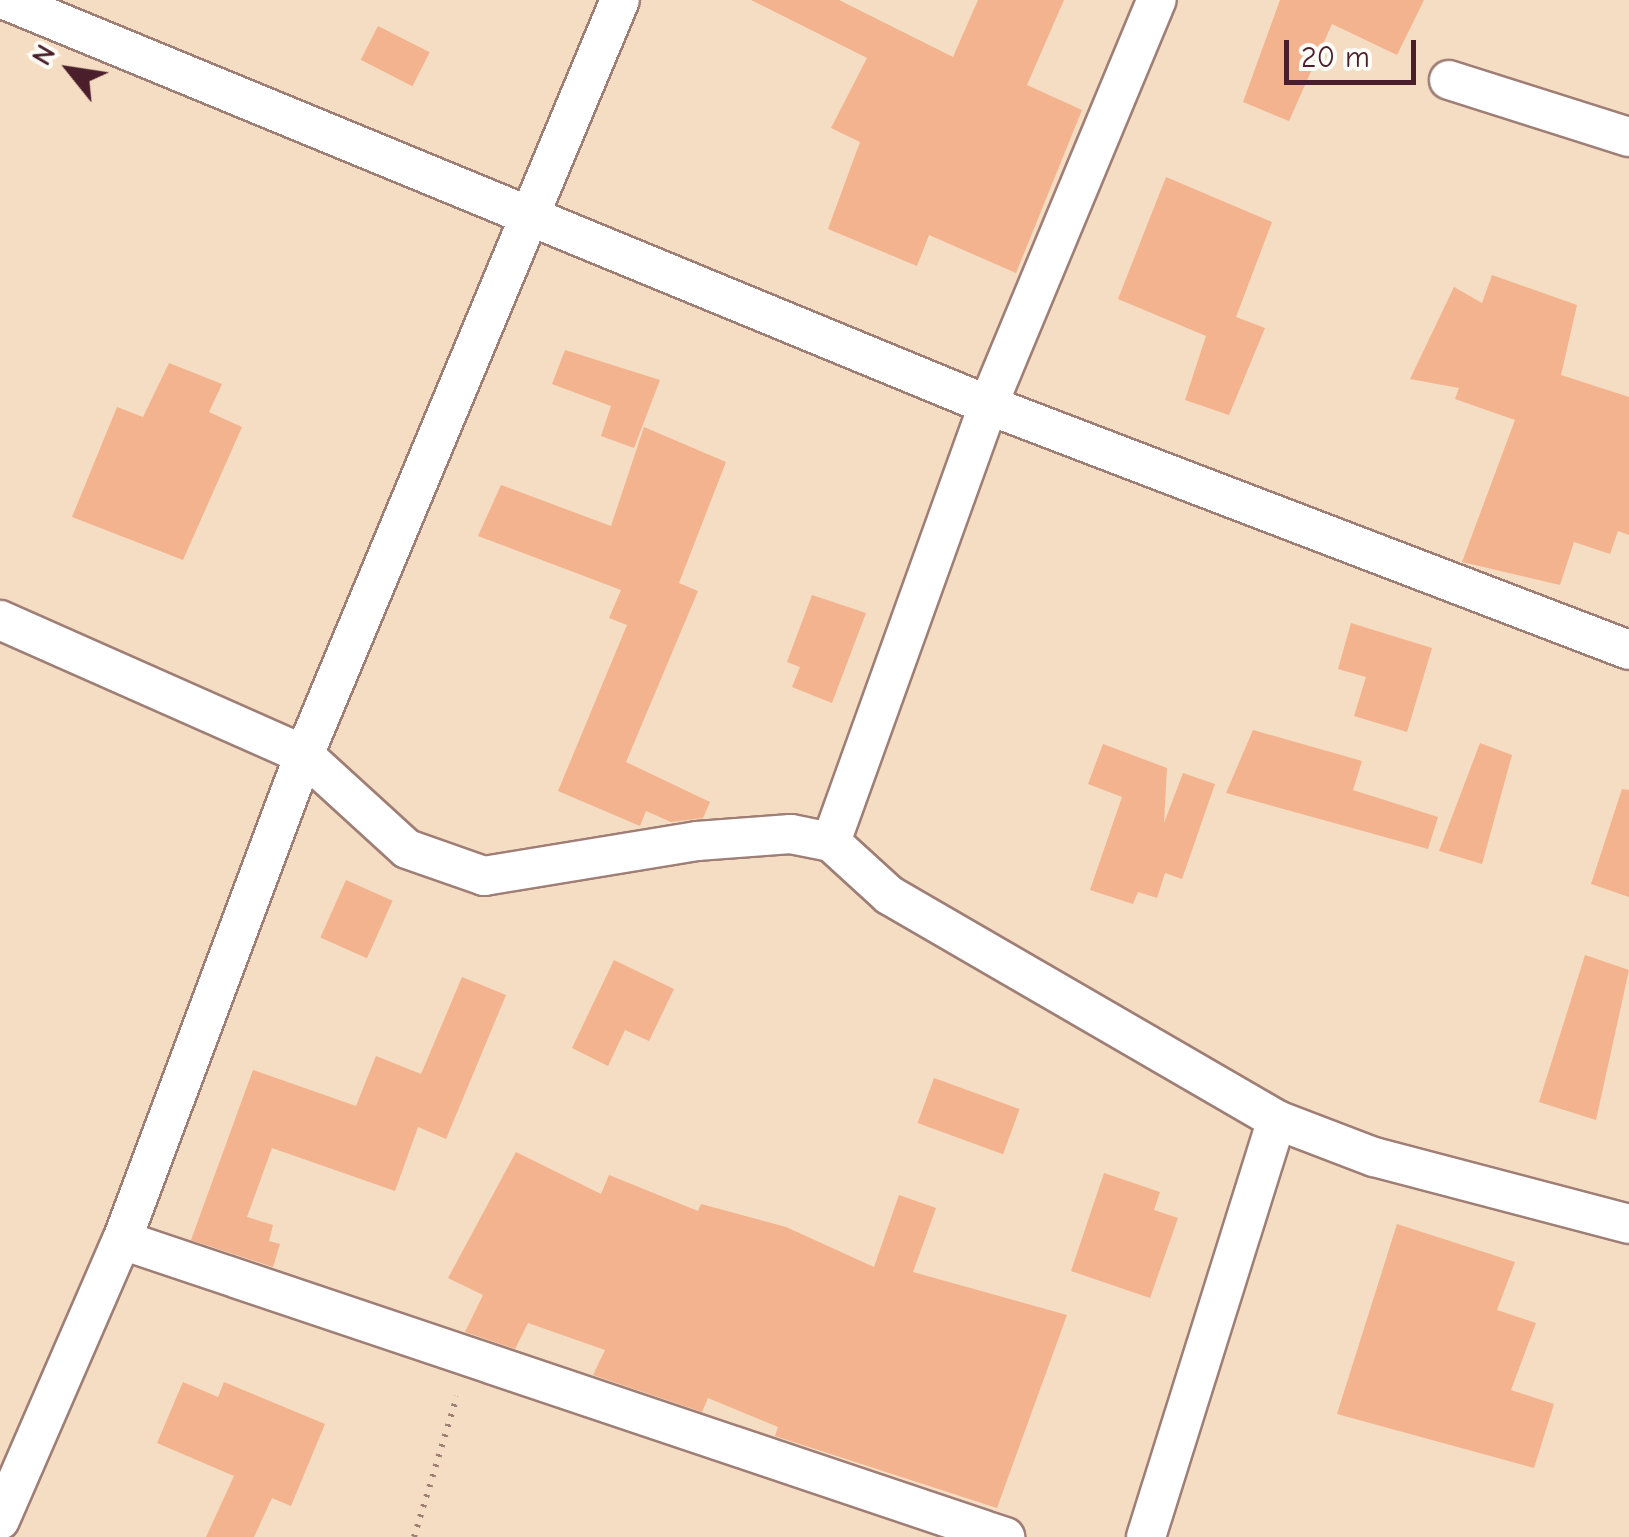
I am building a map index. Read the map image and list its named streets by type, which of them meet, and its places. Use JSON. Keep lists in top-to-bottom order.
{
  "scale_bar": "20 m",
  "north": "top left"
}
